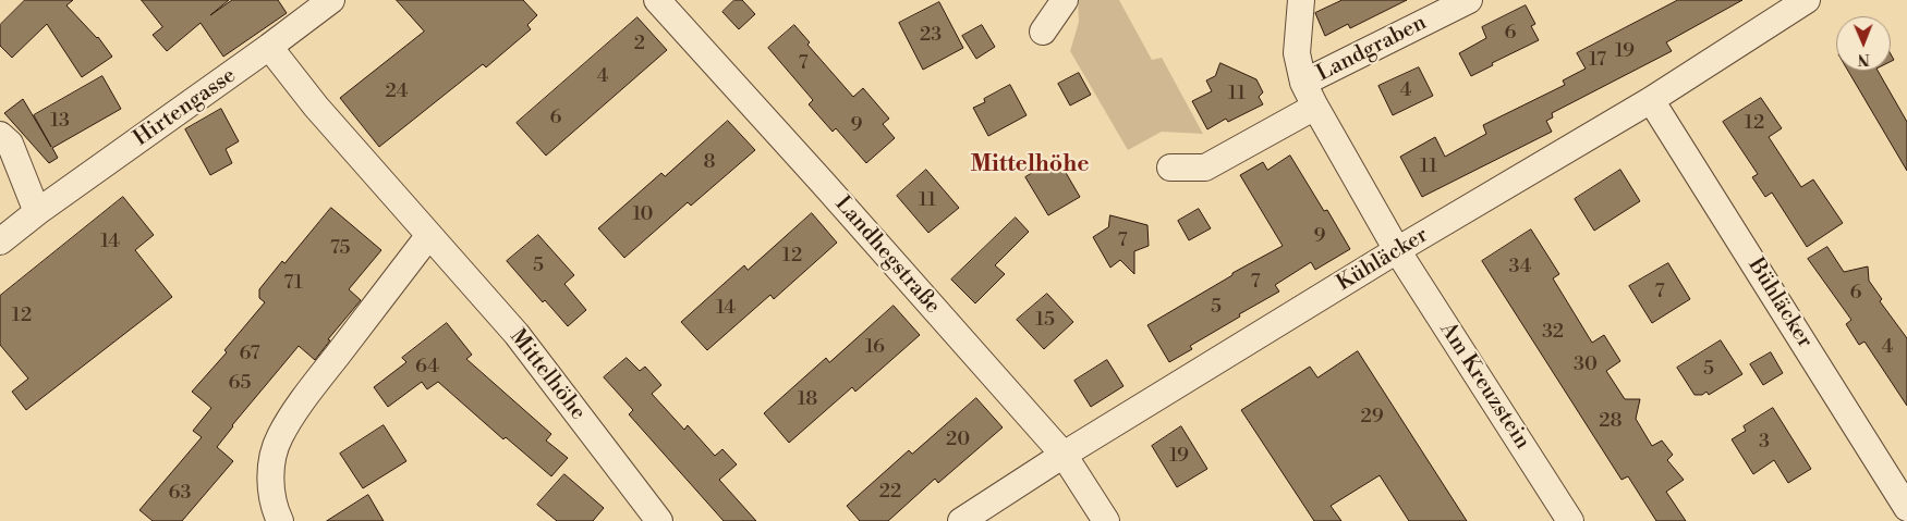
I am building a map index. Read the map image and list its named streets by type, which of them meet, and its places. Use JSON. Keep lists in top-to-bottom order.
{
  "streets": {
    "street": [
      "Landgraben",
      "Hirtengasse",
      "Landhegstraße",
      "Kühläcker",
      "Bühläcker",
      "Mittelhöhe",
      "Am Kreuzstein"
    ]
  },
  "crossings": [
    ["Landgraben", "Kühläcker"],
    ["Landgraben", "Am Kreuzstein"],
    ["Hirtengasse", "Mittelhöhe"],
    ["Landhegstraße", "Kühläcker"],
    ["Kühläcker", "Bühläcker"],
    ["Kühläcker", "Am Kreuzstein"]
  ],
  "districts": ["Mittelhöhe"],
  "house_numbers": [
    "6",
    "23",
    "2",
    "19",
    "17",
    "7",
    "4",
    "4",
    "24",
    "11",
    "6",
    "13",
    "12",
    "9",
    "8",
    "11",
    "11",
    "10",
    "9",
    "7",
    "14",
    "75",
    "12",
    "5",
    "34",
    "7",
    "71",
    "7",
    "6",
    "5",
    "14",
    "12",
    "15",
    "32",
    "16",
    "4",
    "67",
    "30",
    "64",
    "5",
    "65",
    "18",
    "29",
    "28",
    "20",
    "3",
    "19",
    "22",
    "63"
  ],
  "north": "bottom"
}
